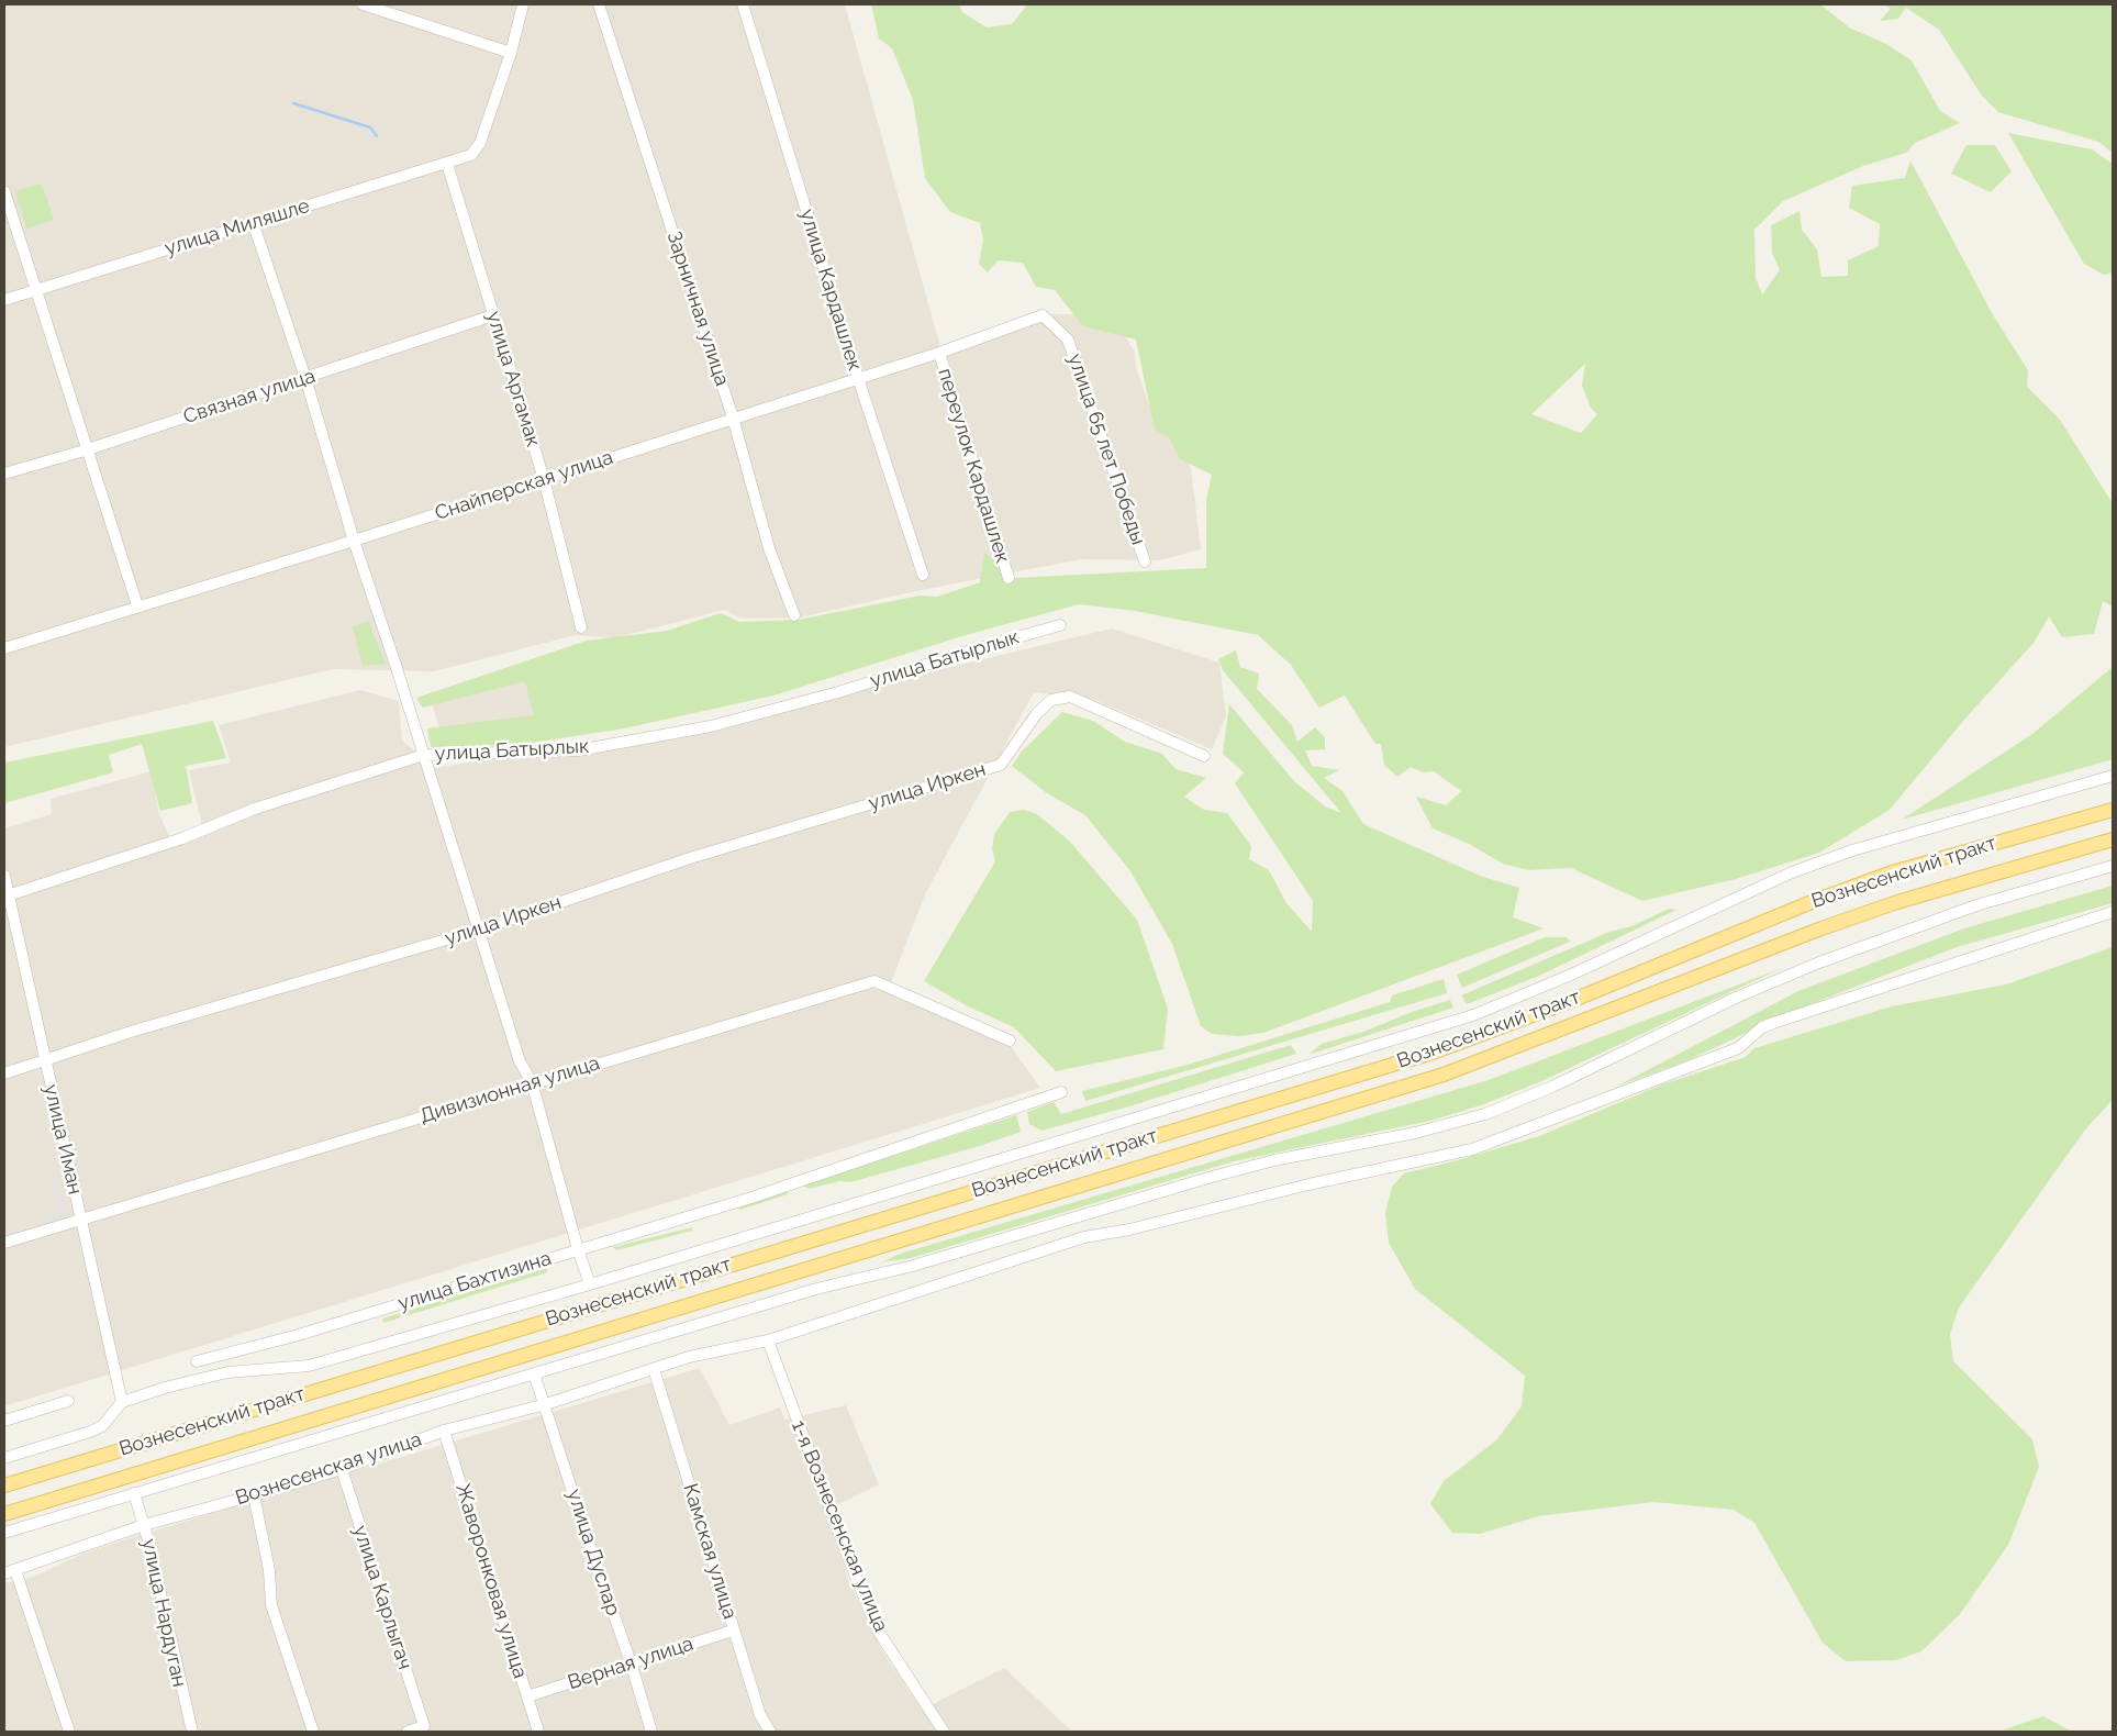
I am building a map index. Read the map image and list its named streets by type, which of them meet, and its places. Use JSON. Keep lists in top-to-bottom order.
{
  "streets": {
    "main road": ["Вознесенский тракт"],
    "street": [
      "улица Миляшле",
      "улица Кардашлек",
      "Зарничная улица",
      "улица Аргамак",
      "Связная улица",
      "улица 65 лет Победы",
      "переулок Кардашлек",
      "Снайперская улица",
      "улица Батырлык",
      "улица Иркен",
      "Дивизионная улица",
      "улица Иман",
      "улица Бахтизина",
      "Вознесенская улица",
      "1-я Вознесенская улица",
      "Камская улица",
      "улица Дуслар",
      "Жаворонковая улица",
      "улица Карлыгач",
      "улица Нардуган",
      "Верная улица"
    ]
  },
  "crossings": [
    ["улица Миляшле", "улица Аргамак"],
    ["улица Кардашлек", "Снайперская улица"],
    ["Зарничная улица", "Снайперская улица"],
    ["улица Аргамак", "Связная улица"],
    ["улица Аргамак", "Снайперская улица"],
    ["улица 65 лет Победы", "Снайперская улица"],
    ["переулок Кардашлек", "Снайперская улица"],
    ["улица Батырлык", "улица Иман"],
    ["улица Иркен", "улица Иман"],
    ["Дивизионная улица", "улица Иман"],
    ["Вознесенская улица", "1-я Вознесенская улица"],
    ["Вознесенская улица", "Камская улица"],
    ["Вознесенская улица", "улица Дуслар"],
    ["Вознесенская улица", "Жаворонковая улица"],
    ["Вознесенская улица", "улица Карлыгач"],
    ["Вознесенская улица", "улица Нардуган"],
    ["Камская улица", "Верная улица"],
    ["улица Дуслар", "Верная улица"],
    ["Жаворонковая улица", "Верная улица"]
  ]
}
